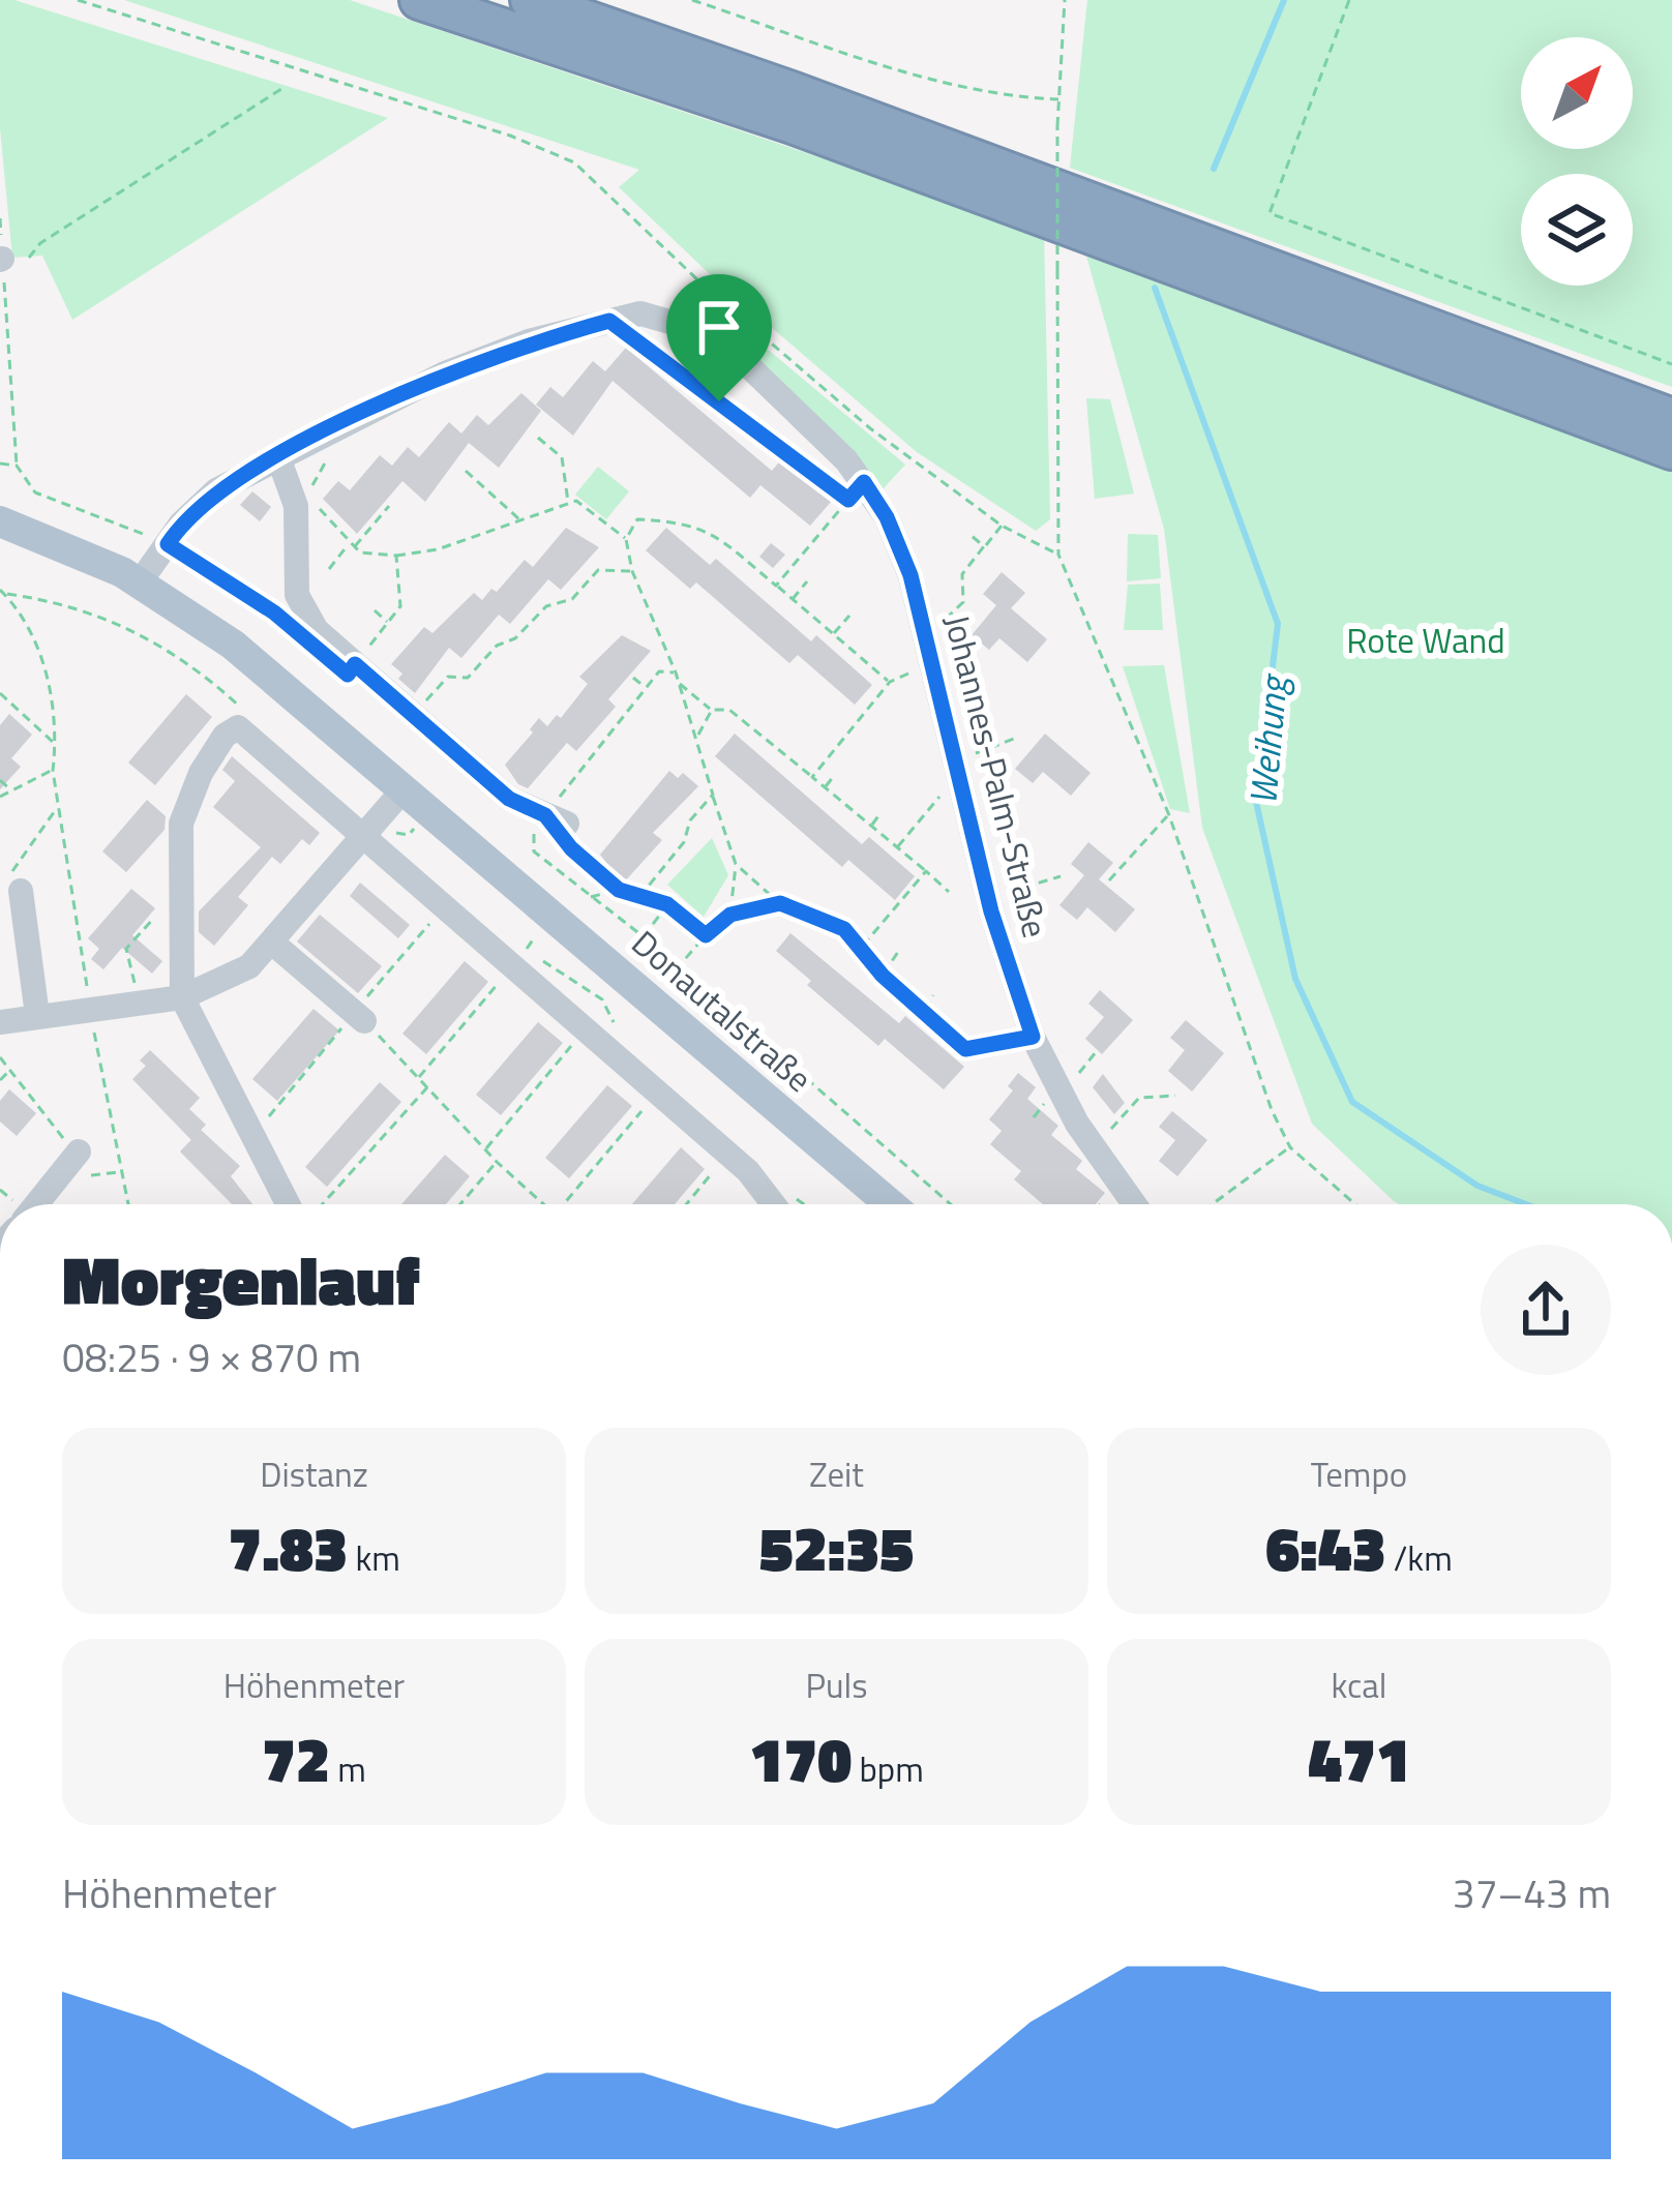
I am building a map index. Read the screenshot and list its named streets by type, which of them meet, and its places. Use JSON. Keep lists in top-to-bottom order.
{
  "streets": {
    "main road": ["Donautalstraße"],
    "street": ["Johannes-Palm-Straße"]
  },
  "crossings": [
    ["Johannes-Palm-Straße", "Donautalstraße"]
  ],
  "water": ["Weihung"],
  "parks": ["Rote Wand"],
  "north": "top right",
  "page": {
    "heading": ["Morgenlauf", "08:25 · 9 × 870 m"],
    "stats": [
      ["Distanz", "7.83 km"],
      ["Zeit", "52:35"],
      ["Tempo", "6:43 /km"],
      ["Höhenmeter", "72 m"],
      ["Puls", "170 bpm"],
      ["kcal", "471"]
    ],
    "chart": ["Höhenmeter", "37–43 m"]
  }
}
